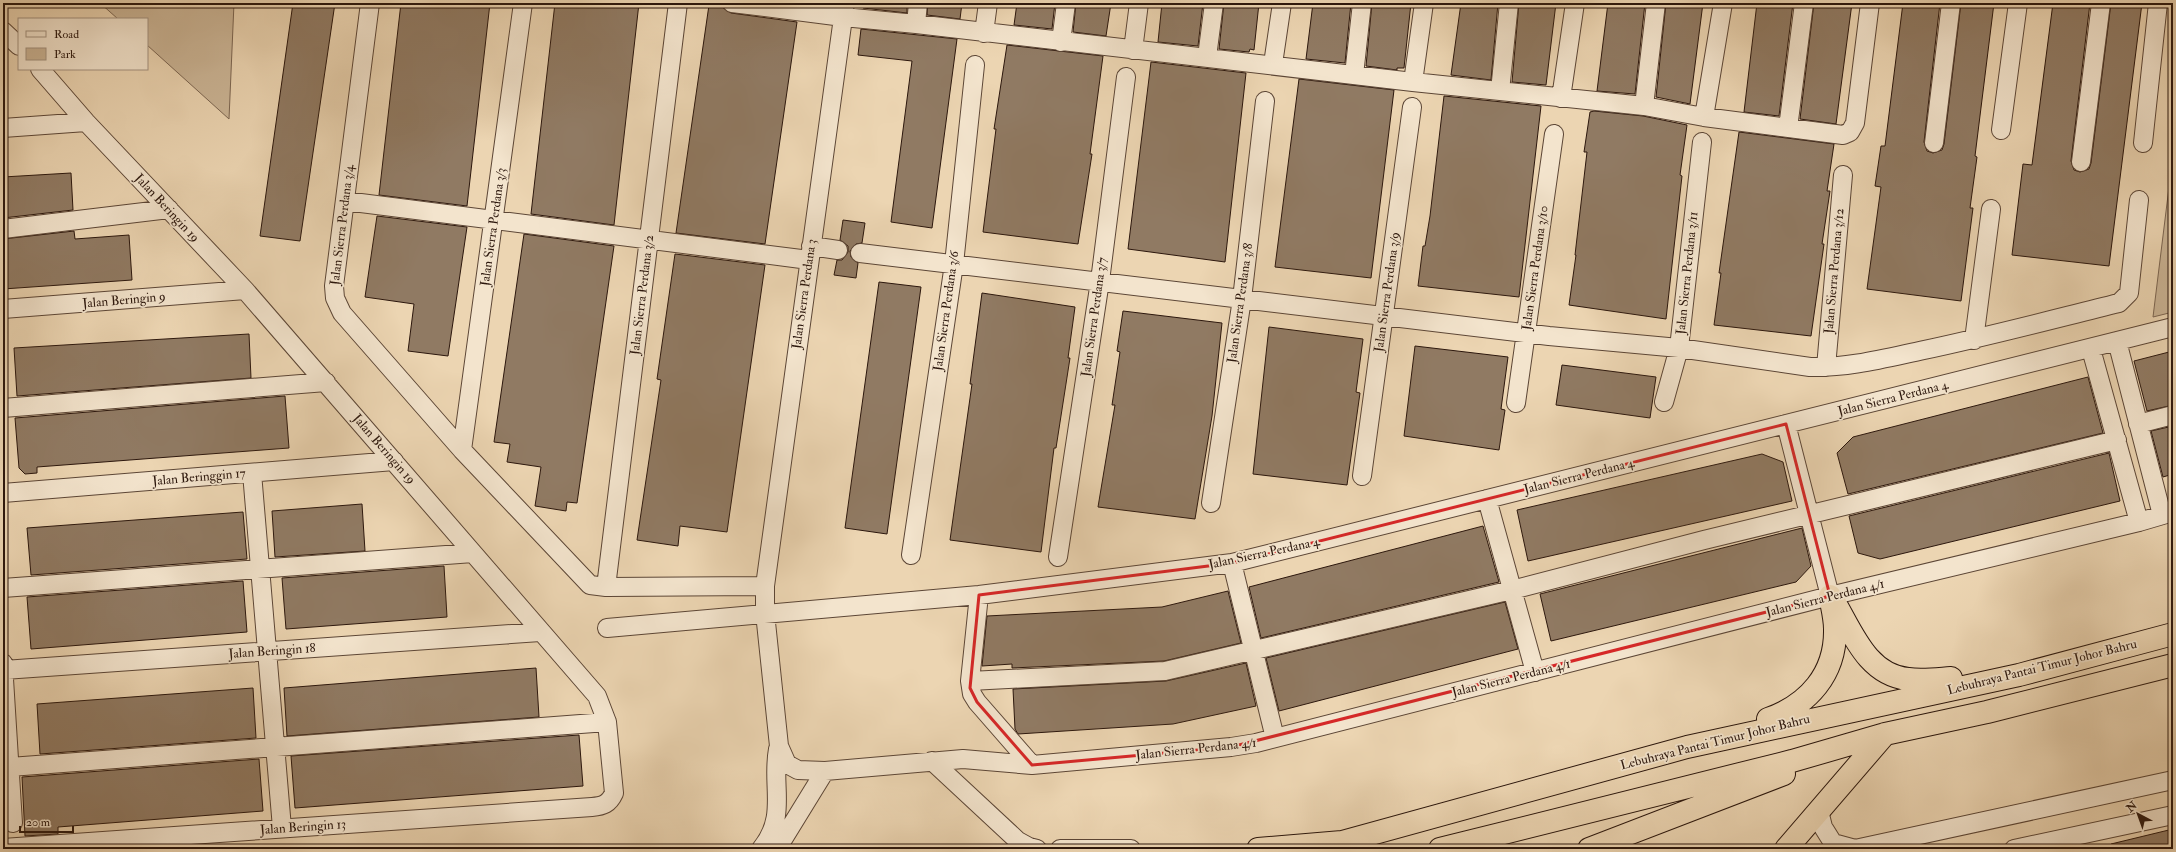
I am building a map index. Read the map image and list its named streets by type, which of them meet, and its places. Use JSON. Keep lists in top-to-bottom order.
{
  "streets": {
    "highway": ["Lebuhraya Pantai Timur Johor Bahru"],
    "street": [
      "Jalan Beringin 19",
      "Jalan Sierra Perdana 3/4",
      "Jalan Sierra Perdana 3/3",
      "Jalan Sierra Perdana 3/10",
      "Jalan Sierra Perdana 3/12",
      "Jalan Sierra Perdana 3/11",
      "Jalan Sierra Perdana 3/9",
      "Jalan Sierra Perdana 3",
      "Jalan Sierra Perdana 3/2",
      "Jalan Beringin 9",
      "Jalan Sierra Perdana 3/8",
      "Jalan Sierra Perdana 3/6",
      "Jalan Sierra Perdana 3/7",
      "Jalan Sierra Perdana 4",
      "Jalan Beringgin 17",
      "Jalan Sierra Perdana 4/1",
      "Jalan Beringin 18",
      "Jalan Beringin 13"
    ]
  },
  "crossings": [
    ["Jalan Beringin 19", "Jalan Beringin 9"],
    ["Jalan Beringin 19", "Jalan Beringgin 17"],
    ["Jalan Beringin 19", "Jalan Beringin 18"],
    ["Jalan Beringin 19", "Jalan Beringin 13"],
    ["Jalan Sierra Perdana 3/4", "Jalan Sierra Perdana 3/3"],
    ["Jalan Sierra Perdana 3/4", "Jalan Sierra Perdana 3"],
    ["Jalan Sierra Perdana 3/4", "Jalan Sierra Perdana 3/2"],
    ["Jalan Sierra Perdana 3", "Jalan Sierra Perdana 4"],
    ["Jalan Sierra Perdana 3", "Jalan Sierra Perdana 4/1"]
  ],
  "legend": ["Road", "Park"],
  "scale_bar": "20 m",
  "north": "top left"
}
